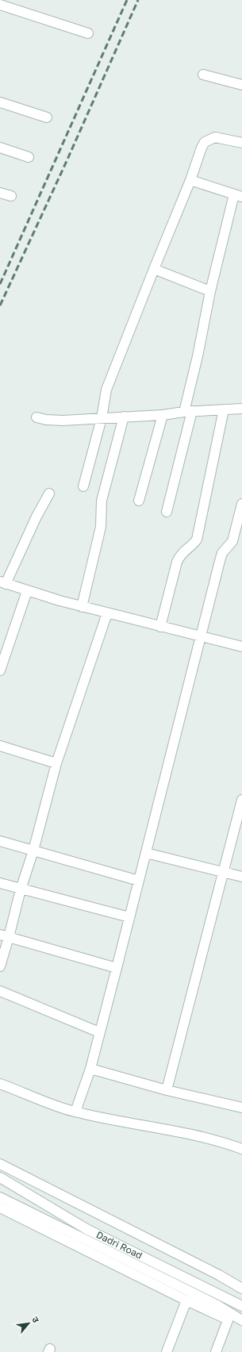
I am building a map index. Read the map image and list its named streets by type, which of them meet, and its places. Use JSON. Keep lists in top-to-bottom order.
{
  "streets": {
    "street": ["Dadri Road"]
  },
  "north": "top right"
}
